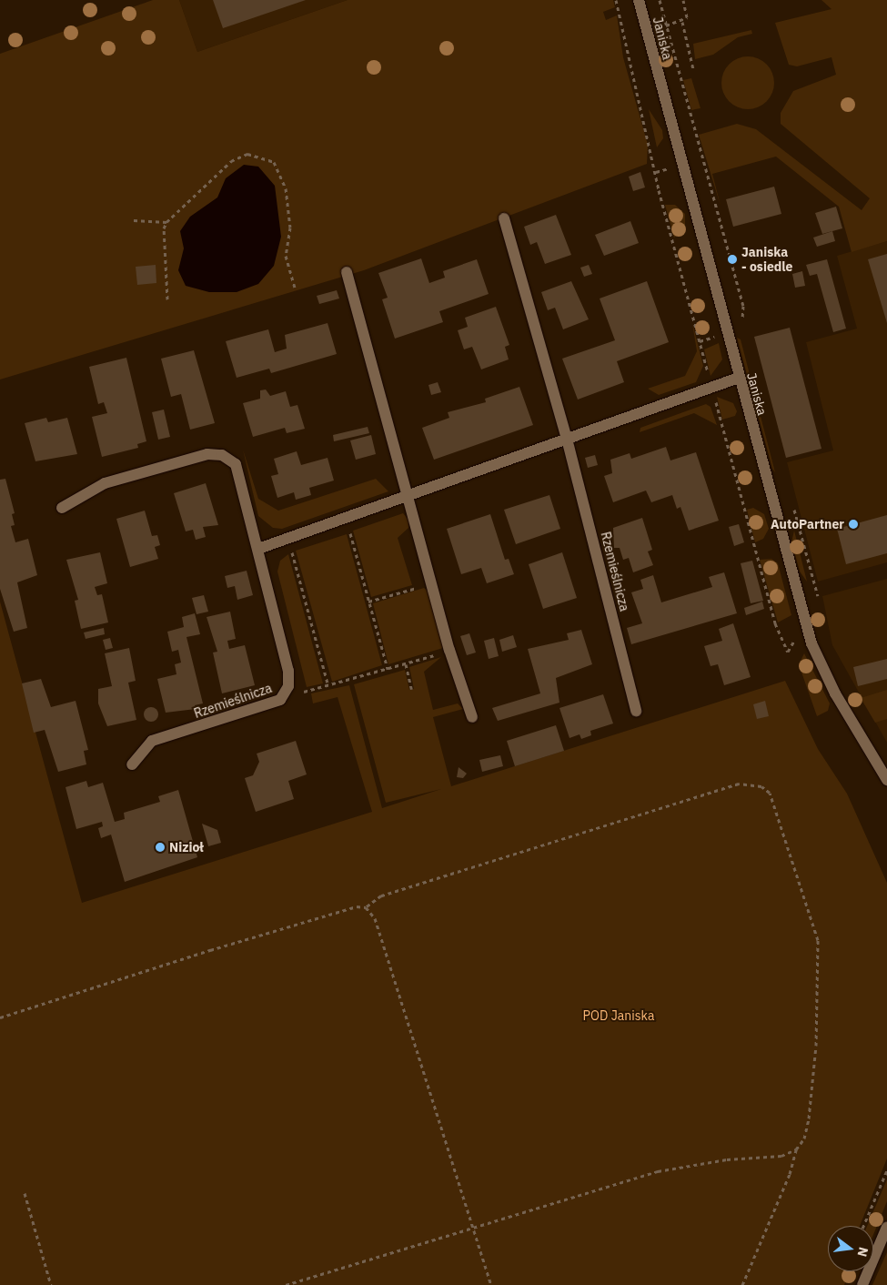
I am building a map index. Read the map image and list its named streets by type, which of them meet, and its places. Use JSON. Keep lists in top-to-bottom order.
{
  "streets": {
    "street": ["Janiska", "Rzemieślnicza"]
  },
  "parks": ["POD Janiska"],
  "places": ["Janiska - osiedle", "AutoPartner", "Nizioł"],
  "north": "right"
}
